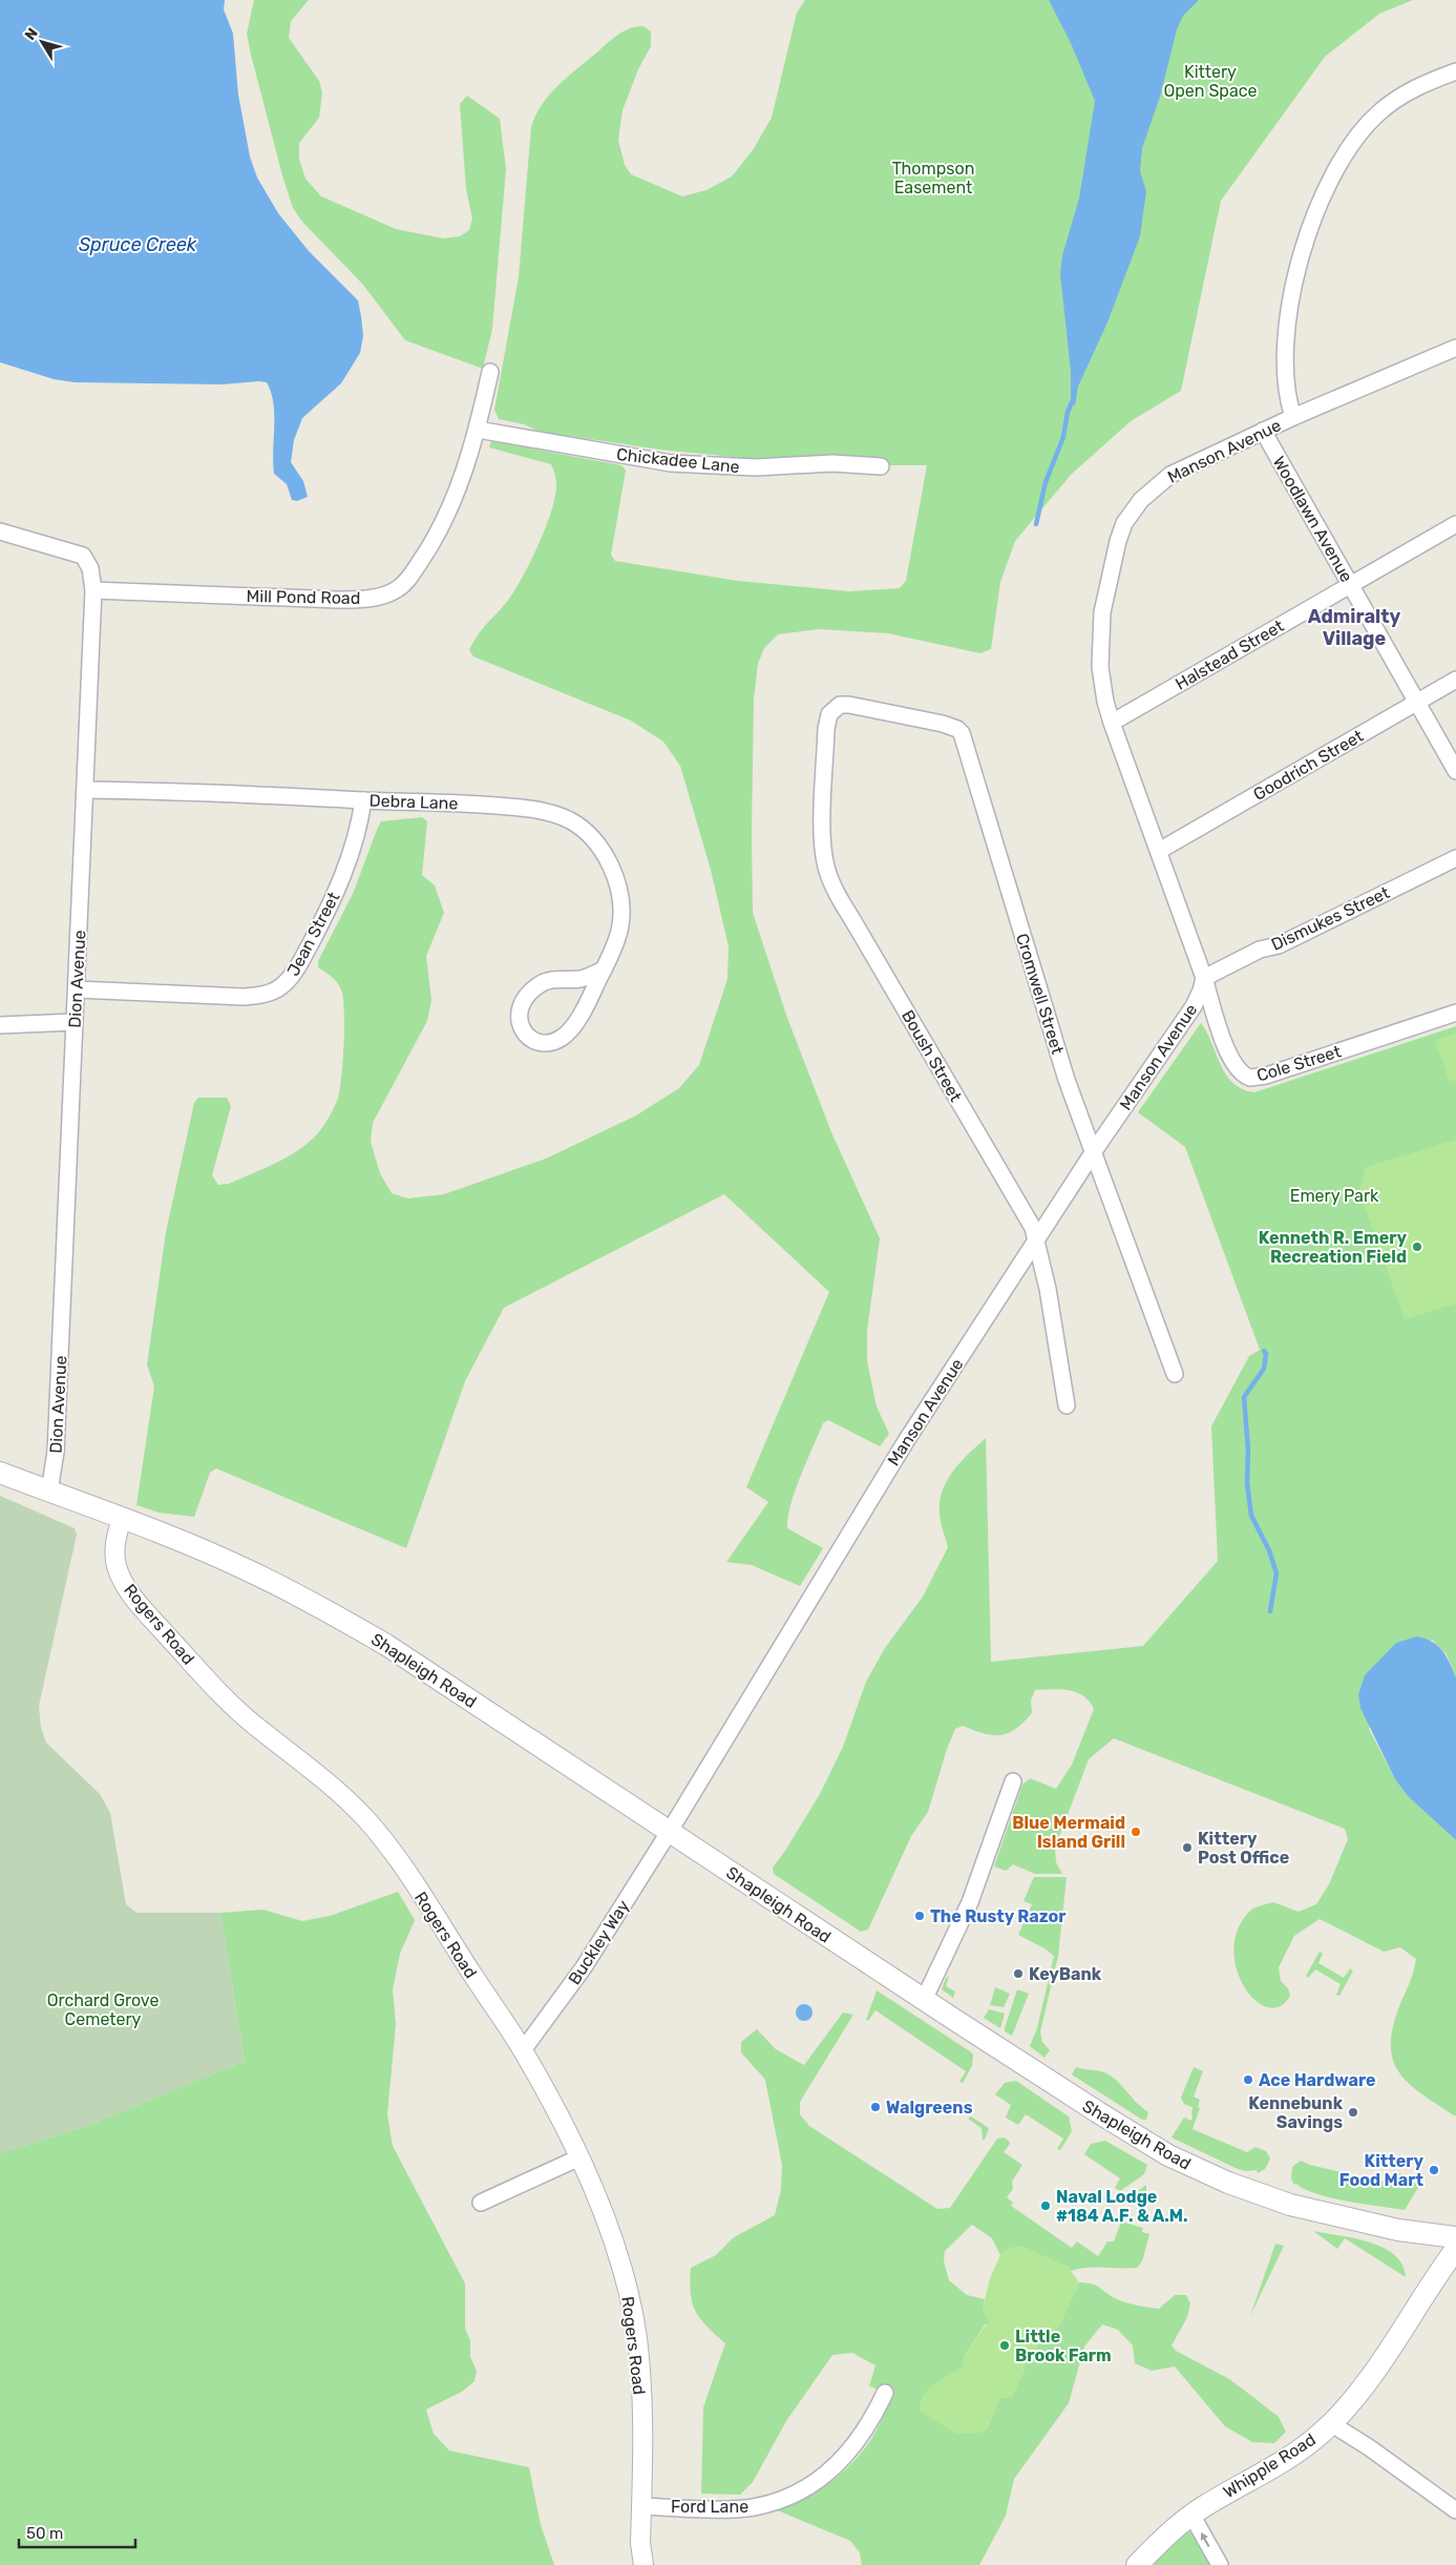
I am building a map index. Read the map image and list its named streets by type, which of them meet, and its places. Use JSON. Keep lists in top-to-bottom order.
{
  "streets": {
    "main road": ["Shapleigh Road", "Whipple Road"],
    "street": [
      "Manson Avenue",
      "Chickadee Lane",
      "Woodlawn Avenue",
      "Mill Pond Road",
      "Halstead Street",
      "Goodrich Street",
      "Debra Lane",
      "Dismukes Street",
      "Jean Street",
      "Dion Avenue",
      "Cromwell Street",
      "Boush Street",
      "Cole Street",
      "Rogers Road",
      "Buckley Way",
      "Ford Lane"
    ]
  },
  "crossings": [
    ["Manson Avenue", "Woodlawn Avenue"],
    ["Manson Avenue", "Halstead Street"],
    ["Manson Avenue", "Goodrich Street"],
    ["Manson Avenue", "Dismukes Street"],
    ["Manson Avenue", "Cromwell Street"],
    ["Manson Avenue", "Boush Street"],
    ["Manson Avenue", "Cole Street"],
    ["Manson Avenue", "Shapleigh Road"],
    ["Manson Avenue", "Buckley Way"],
    ["Chickadee Lane", "Mill Pond Road"],
    ["Woodlawn Avenue", "Halstead Street"],
    ["Woodlawn Avenue", "Goodrich Street"],
    ["Mill Pond Road", "Dion Avenue"],
    ["Debra Lane", "Jean Street"],
    ["Debra Lane", "Dion Avenue"],
    ["Dismukes Street", "Cole Street"],
    ["Jean Street", "Dion Avenue"],
    ["Cromwell Street", "Boush Street"],
    ["Rogers Road", "Shapleigh Road"],
    ["Rogers Road", "Buckley Way"],
    ["Rogers Road", "Ford Lane"],
    ["Shapleigh Road", "Buckley Way"]
  ],
  "districts": ["Admiralty Village"],
  "water": ["Spruce Creek"],
  "parks": [
    "Kittery Open Space",
    "Thompson Easement",
    "Emery Park",
    "Orchard Grove Cemetery"
  ],
  "places": [
    "Kenneth R. Emery Recreation Field",
    "Blue Mermaid Island Grill",
    "Kittery Post Office",
    "The Rusty Razor",
    "KeyBank",
    "Ace Hardware",
    "Walgreens",
    "Kennebunk Savings",
    "Kittery Food Mart",
    "Naval Lodge #184 A.F. & A.M.",
    "Little Brook Farm"
  ],
  "scale_bar": "50 m",
  "north": "top left"
}
